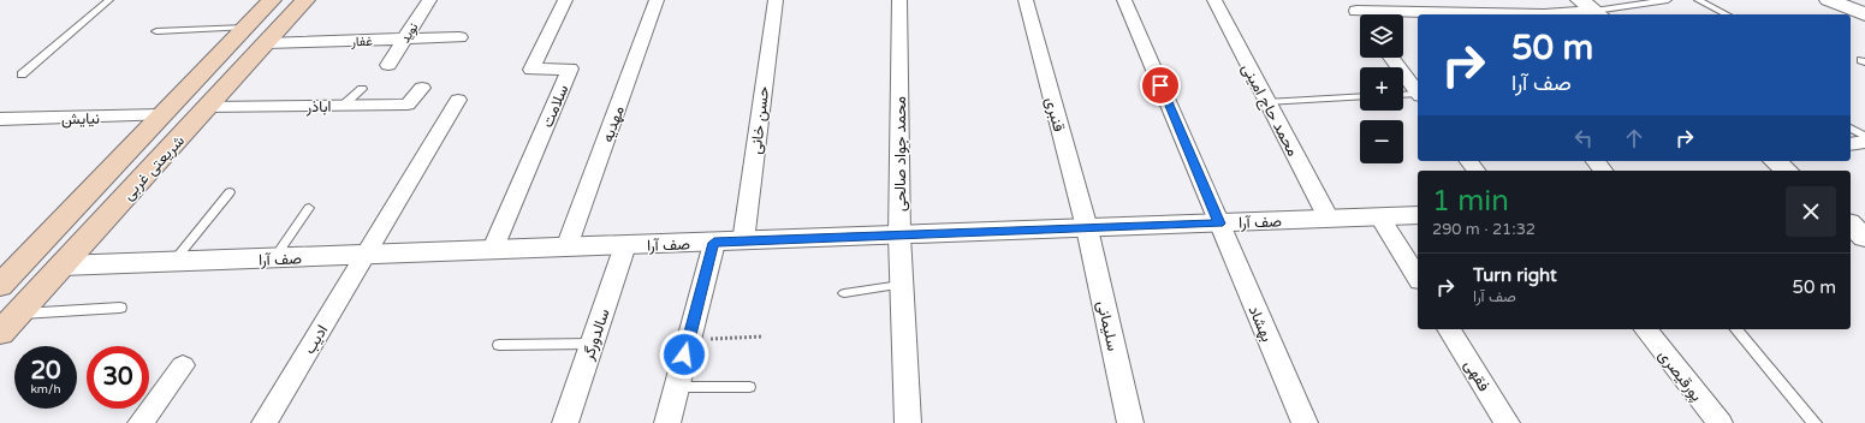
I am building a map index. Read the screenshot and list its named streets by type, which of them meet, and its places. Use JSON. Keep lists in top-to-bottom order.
{
  "streets": {
    "main road": ["شریعتی غربی"],
    "street": [
      "نوید",
      "غفار",
      "اباذر",
      "سلامت",
      "محمد حاج امینی",
      "قنبری",
      "نیایش",
      "حسن خانی",
      "مهدیه",
      "محمد جواد صالحی",
      "صف آرا",
      "بهشاد",
      "سلیمانی",
      "سالدورگر",
      "ادیب",
      "فقهی",
      "پورقیصری"
    ]
  },
  "crossings": [
    ["نوید", "غفار"],
    ["غفار", "شریعتی غربی"],
    ["اباذر", "شریعتی غربی"],
    ["سلامت", "صف آرا"],
    ["محمد حاج امینی", "صف آرا"],
    ["قنبری", "صف آرا"],
    ["قنبری", "سلیمانی"],
    ["نیایش", "شریعتی غربی"],
    ["حسن خانی", "صف آرا"],
    ["مهدیه", "صف آرا"],
    ["محمد جواد صالحی", "صف آرا"],
    ["شریعتی غربی", "صف آرا"],
    ["صف آرا", "بهشاد"],
    ["صف آرا", "سلیمانی"],
    ["صف آرا", "سالدورگر"],
    ["صف آرا", "ادیب"]
  ],
  "page": {
    "map_buttons": ["+", "−"],
    "turn": ["50 m", "صف آرا"],
    "heading": ["1 min", "290 m · 21:32"],
    "list": [
      {
        "name": "Turn right",
        "note": "صف آرا",
        "value": "50 m"
      }
    ],
    "speed": "20 km/h",
    "limit": "30"
  }
}
